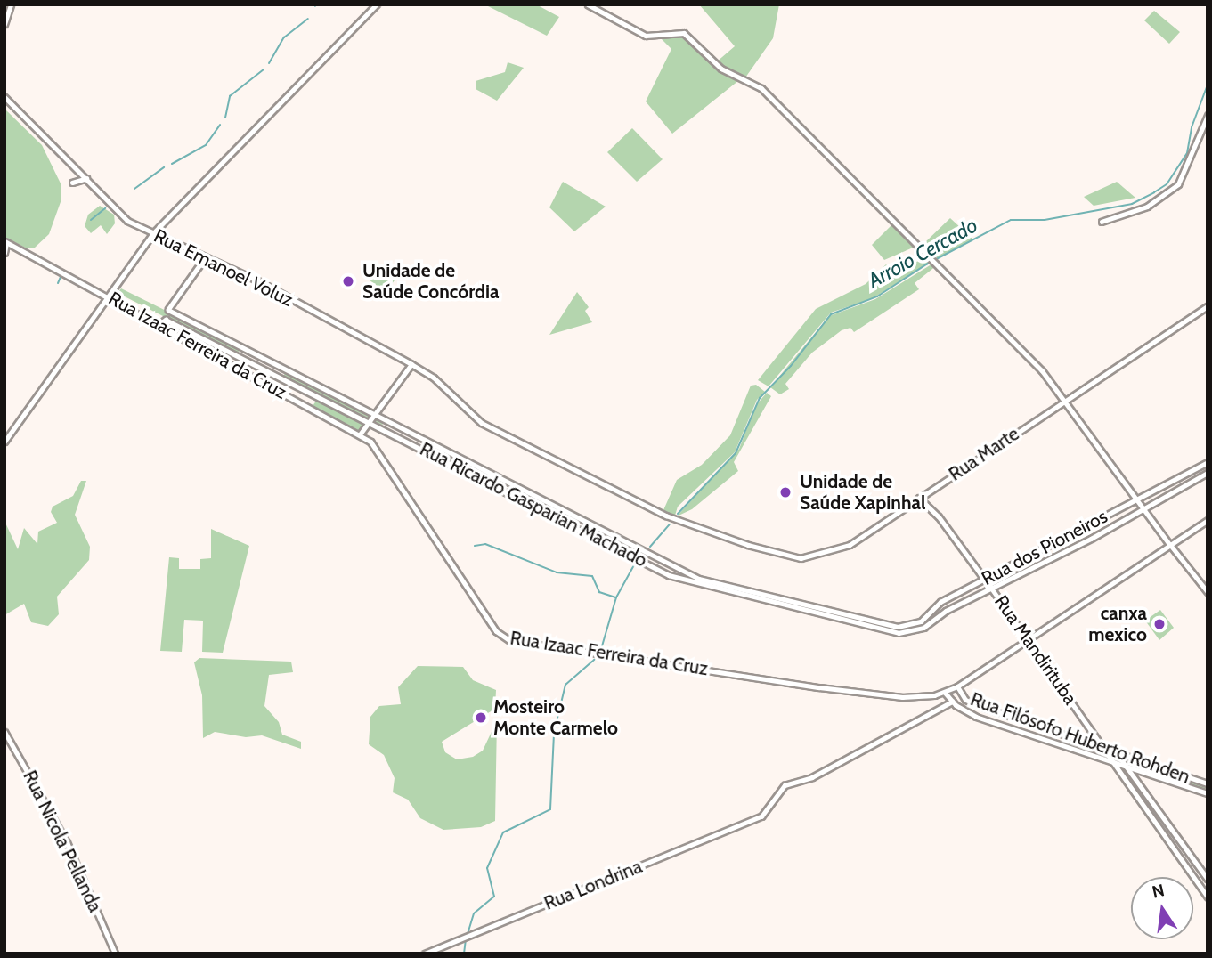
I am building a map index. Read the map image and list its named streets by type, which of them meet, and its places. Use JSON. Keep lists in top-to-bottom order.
{
  "streets": {
    "main road": [
      "Rua Emanoel Voluz",
      "Rua Izaac Ferreira da Cruz",
      "Rua Filósofo Huberto Rohden",
      "Rua Nicola Pellanda"
    ],
    "street": [
      "Rua Marte",
      "Rua Ricardo Gasparian Machado",
      "Rua dos Pioneiros",
      "Rua Mandirituba",
      "Rua Londrina"
    ]
  },
  "crossings": [
    ["Rua Emanoel Voluz", "Rua Marte"],
    ["Rua Emanoel Voluz", "Rua Ricardo Gasparian Machado"],
    ["Rua Izaac Ferreira da Cruz", "Rua Ricardo Gasparian Machado"],
    ["Rua Izaac Ferreira da Cruz", "Rua Mandirituba"],
    ["Rua Izaac Ferreira da Cruz", "Rua Filósofo Huberto Rohden"],
    ["Rua Marte", "Rua Mandirituba"],
    ["Rua Ricardo Gasparian Machado", "Rua dos Pioneiros"],
    ["Rua dos Pioneiros", "Rua Mandirituba"],
    ["Rua Mandirituba", "Rua Filósofo Huberto Rohden"],
    ["Rua Filósofo Huberto Rohden", "Rua Londrina"]
  ],
  "water": ["Arroio Cercado"],
  "places": [
    "Unidade de Saúde Concórdia",
    "Unidade de Saúde Xapinhal",
    "canxa mexico",
    "Mosteiro Monte Carmelo"
  ],
  "north": "top"
}
